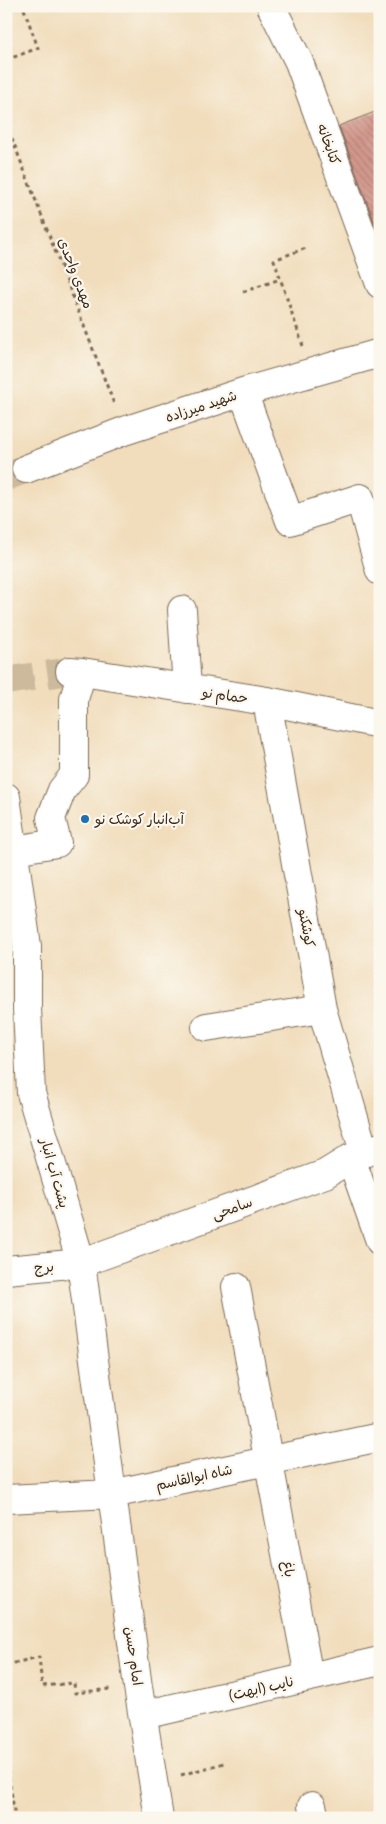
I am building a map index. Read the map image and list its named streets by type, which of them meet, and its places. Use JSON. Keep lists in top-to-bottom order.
{
  "streets": {
    "street": [
      "کتابخانه",
      "شهید میرزاده",
      "حمام نو",
      "کوشکنو",
      "پشت آب انبار",
      "سامحی",
      "برج",
      "شاه ابوالقاسم",
      "باغ",
      "امام حسن",
      "نایب (ابهت)"
    ],
    "path": ["مهدی واحدی"]
  },
  "crossings": [
    ["مهدی واحدی", "شهید میرزاده"],
    ["حمام نو", "کوشکنو"],
    ["حمام نو", "پشت آب انبار"],
    ["کوشکنو", "سامحی"],
    ["پشت آب انبار", "سامحی"],
    ["پشت آب انبار", "برج"],
    ["پشت آب انبار", "شاه ابوالقاسم"],
    ["پشت آب انبار", "امام حسن"],
    ["سامحی", "برج"],
    ["شاه ابوالقاسم", "باغ"],
    ["شاه ابوالقاسم", "امام حسن"],
    ["باغ", "نایب (ابهت)"],
    ["امام حسن", "نایب (ابهت)"]
  ],
  "places": ["آب‌انبار کوشک نو"]
}
